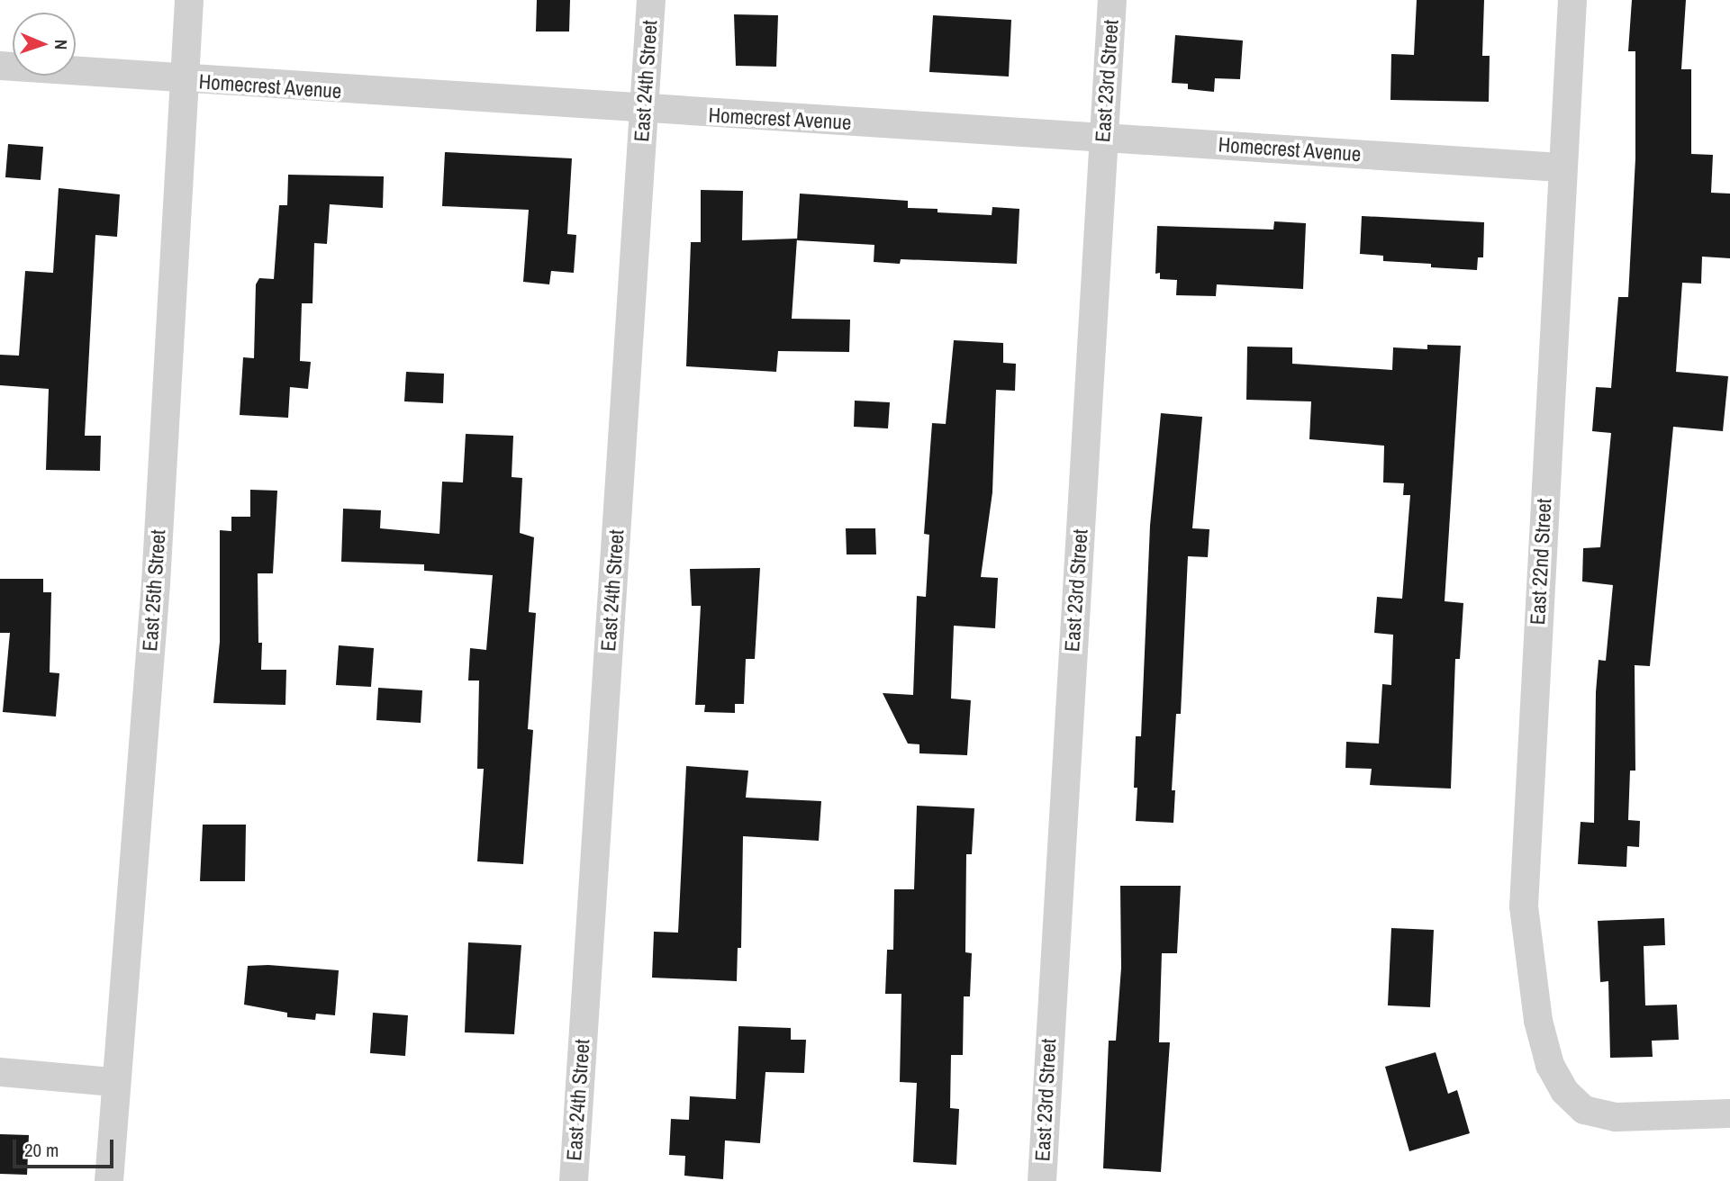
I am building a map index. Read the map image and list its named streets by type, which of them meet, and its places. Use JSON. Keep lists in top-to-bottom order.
{
  "streets": {
    "street": [
      "East 24th Street",
      "East 23rd Street",
      "Homecrest Avenue",
      "East 22nd Street",
      "East 25th Street"
    ]
  },
  "crossings": [
    ["East 24th Street", "Homecrest Avenue"],
    ["East 23rd Street", "Homecrest Avenue"],
    ["Homecrest Avenue", "East 22nd Street"],
    ["Homecrest Avenue", "East 25th Street"]
  ],
  "scale_bar": "20 m",
  "north": "right"
}
